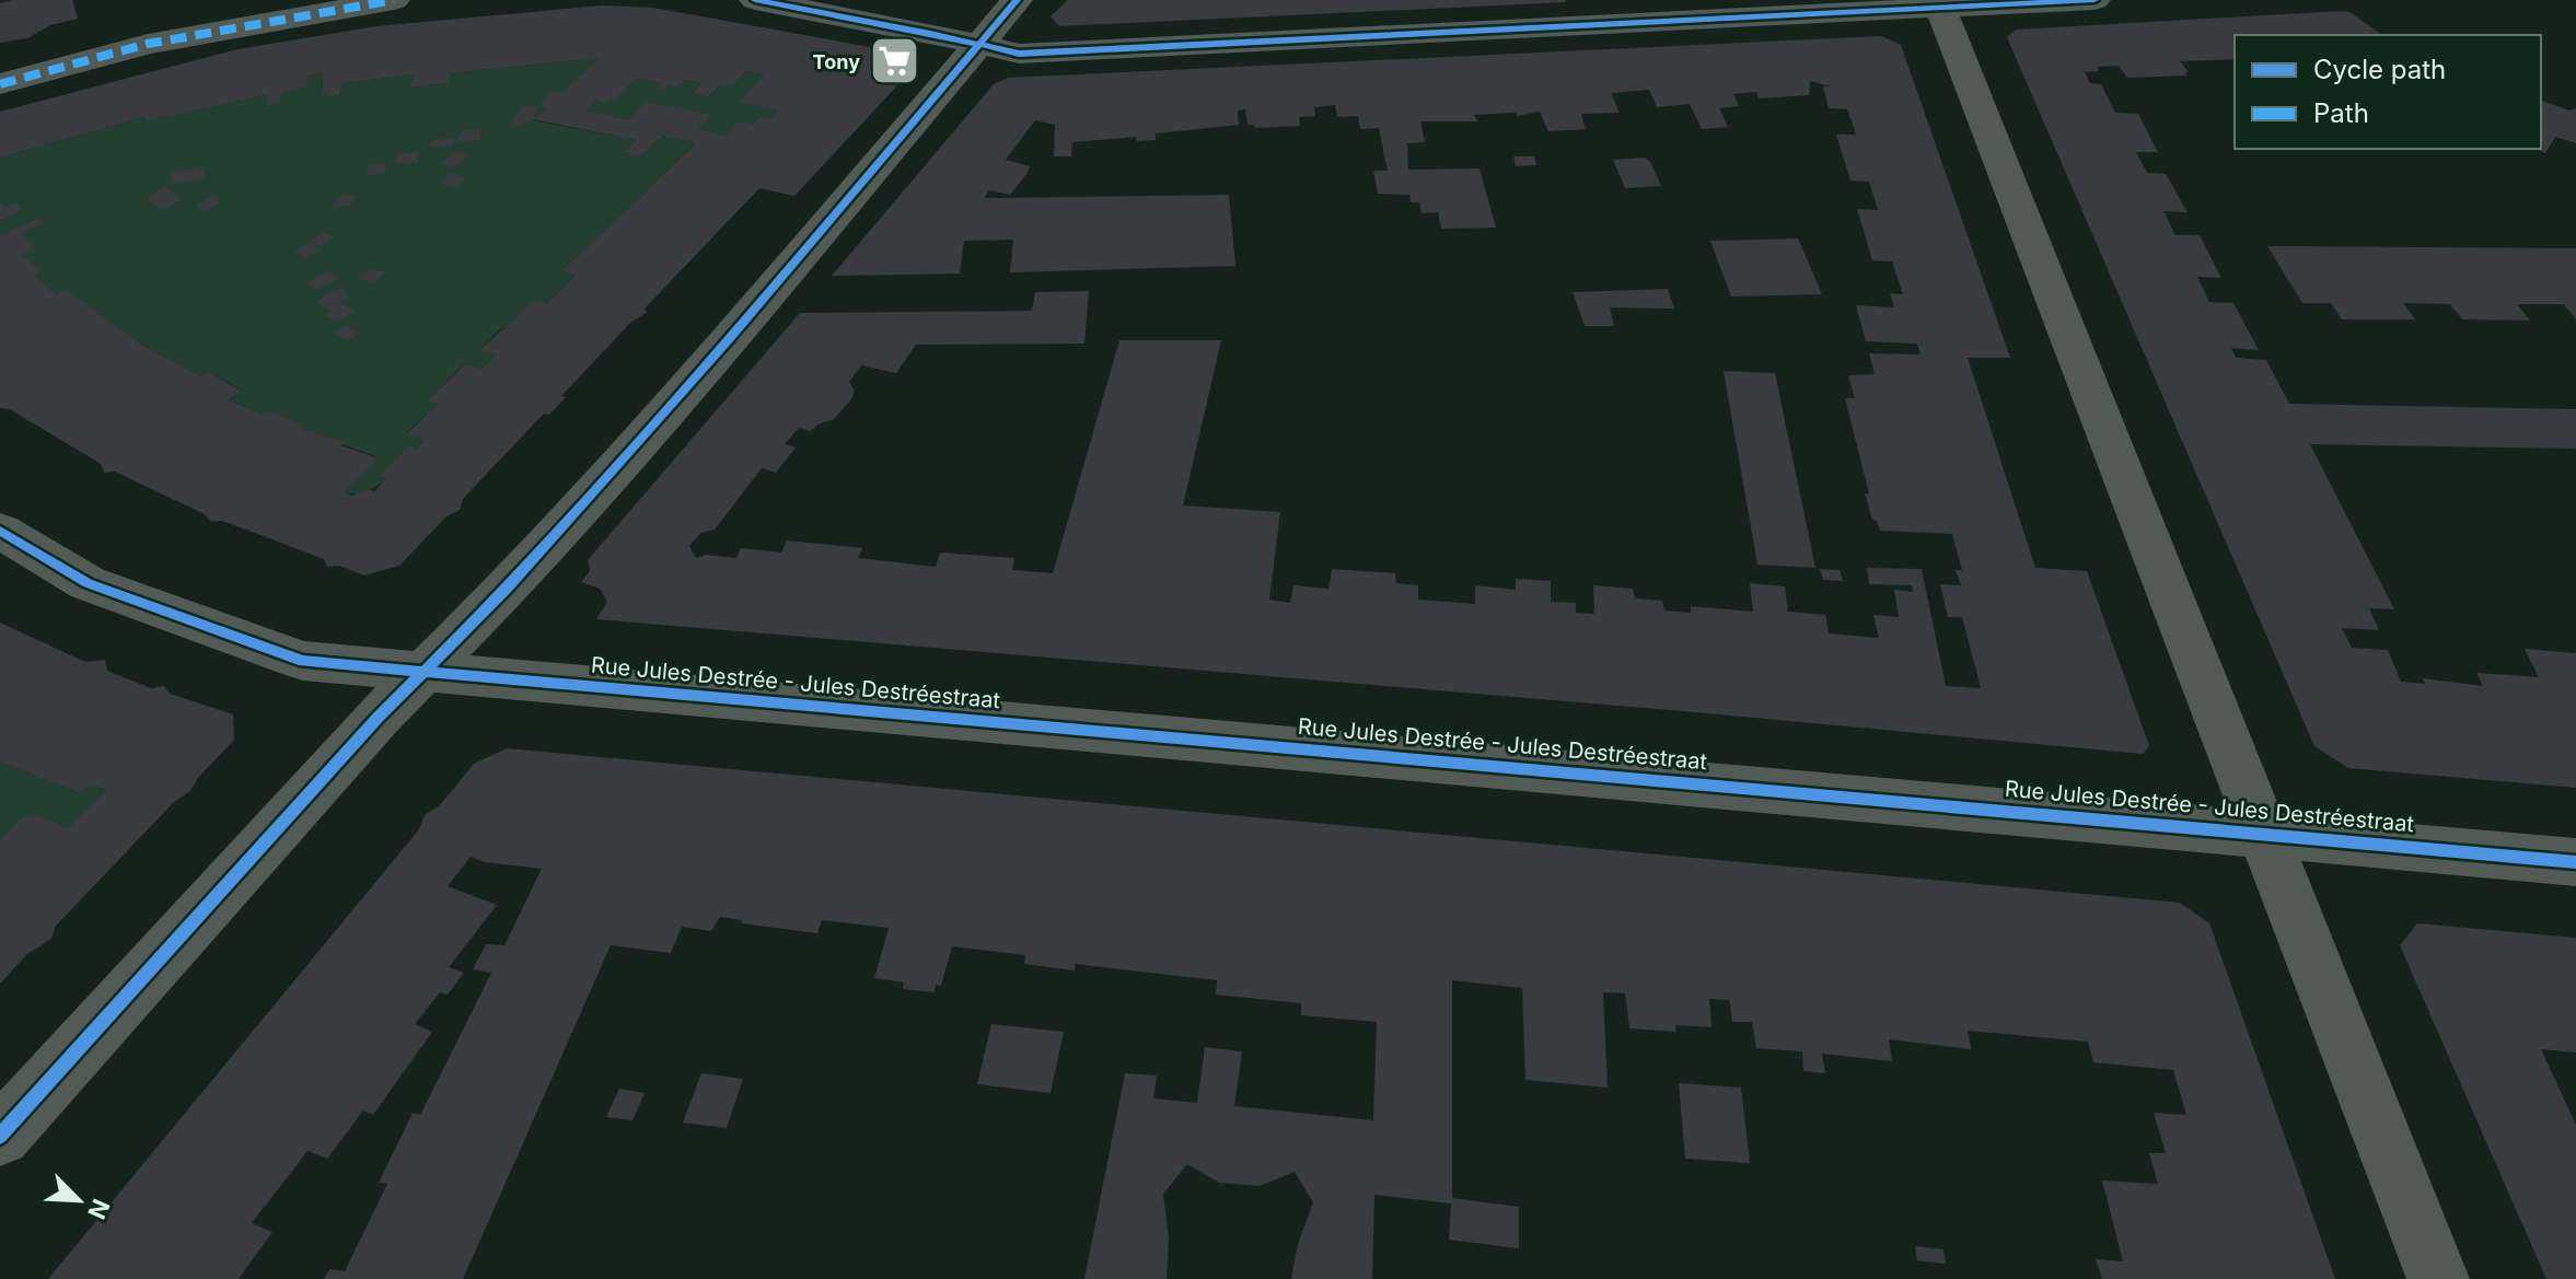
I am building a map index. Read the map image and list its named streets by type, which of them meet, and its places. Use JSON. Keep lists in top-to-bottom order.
{
  "streets": {
    "street": ["Rue Jules Destrée - Jules Destréestraat"]
  },
  "places": {
    "supermarket": ["Tony"]
  },
  "legend": ["Cycle path", "Path"],
  "north": "bottom right"
}
